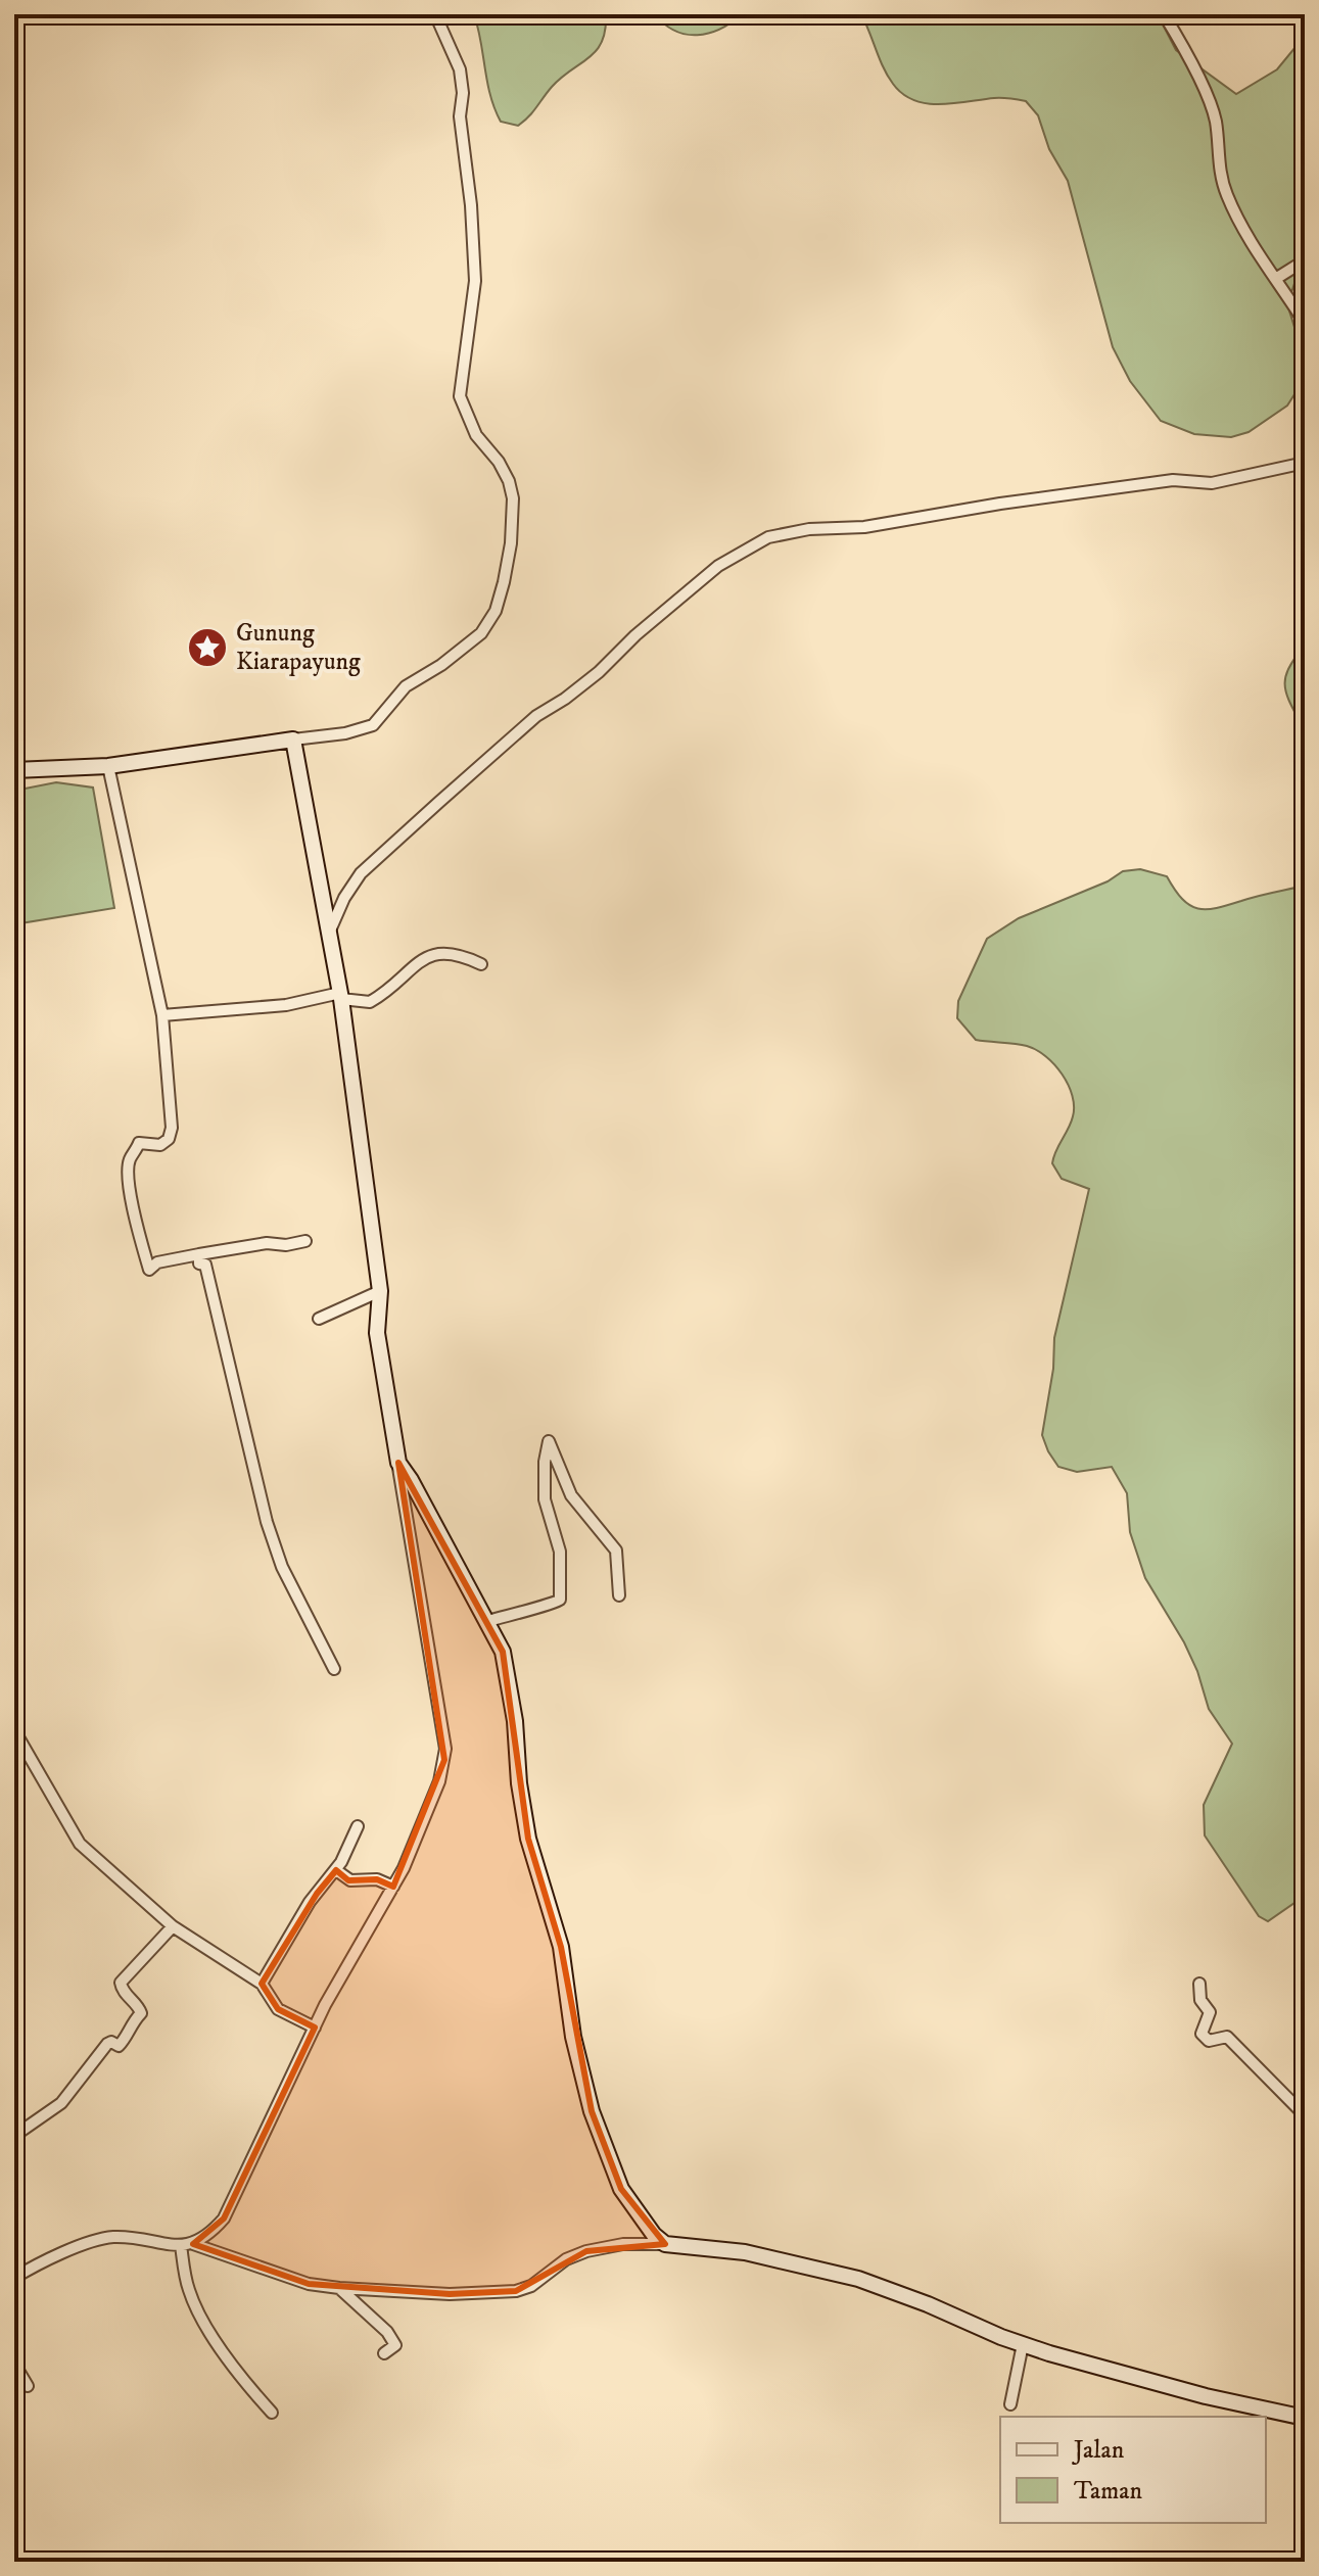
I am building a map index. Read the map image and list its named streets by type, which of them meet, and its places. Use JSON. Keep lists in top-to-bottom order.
{
  "places": {
    "place": ["Gunung Kiarapayung"]
  },
  "legend": ["Jalan", "Taman"]
}
